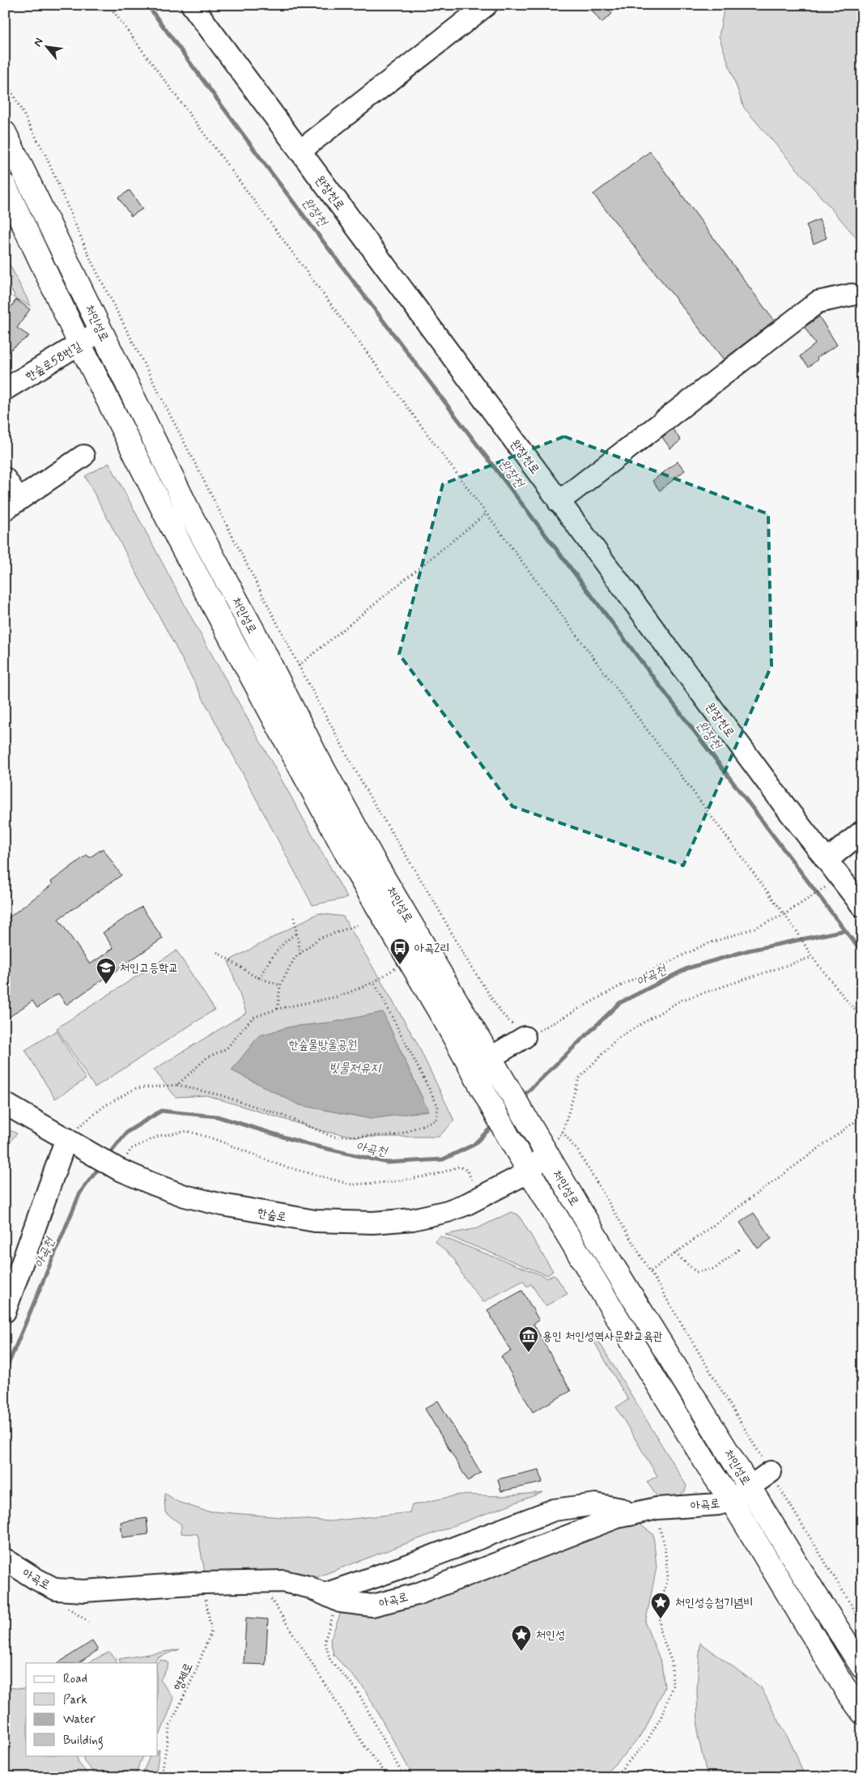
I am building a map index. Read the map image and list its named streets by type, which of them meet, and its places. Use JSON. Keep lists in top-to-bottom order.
{
  "streets": {
    "main road": ["처인성로"],
    "street": [
      "완장천로",
      "한숲로58번길",
      "한숲로",
      "아곡로"
    ],
    "path": ["형제로"]
  },
  "crossings": [
    ["처인성로", "한숲로58번길"],
    ["처인성로", "한숲로"],
    ["처인성로", "아곡로"],
    ["아곡로", "형제로"]
  ],
  "water": ["완장천", "아곡천", "빗물저유지"],
  "parks": ["한숲물방울공원"],
  "places": {
    "bus stop": ["아곡2리"],
    "school or university": ["처인고등학교"],
    "museum": ["용인 처인성역사문화교육관"],
    "place": ["처인성승첩기념비", "처인성"]
  },
  "legend": [
    "Road",
    "Park",
    "Water",
    "Building"
  ],
  "north": "top left"
}
